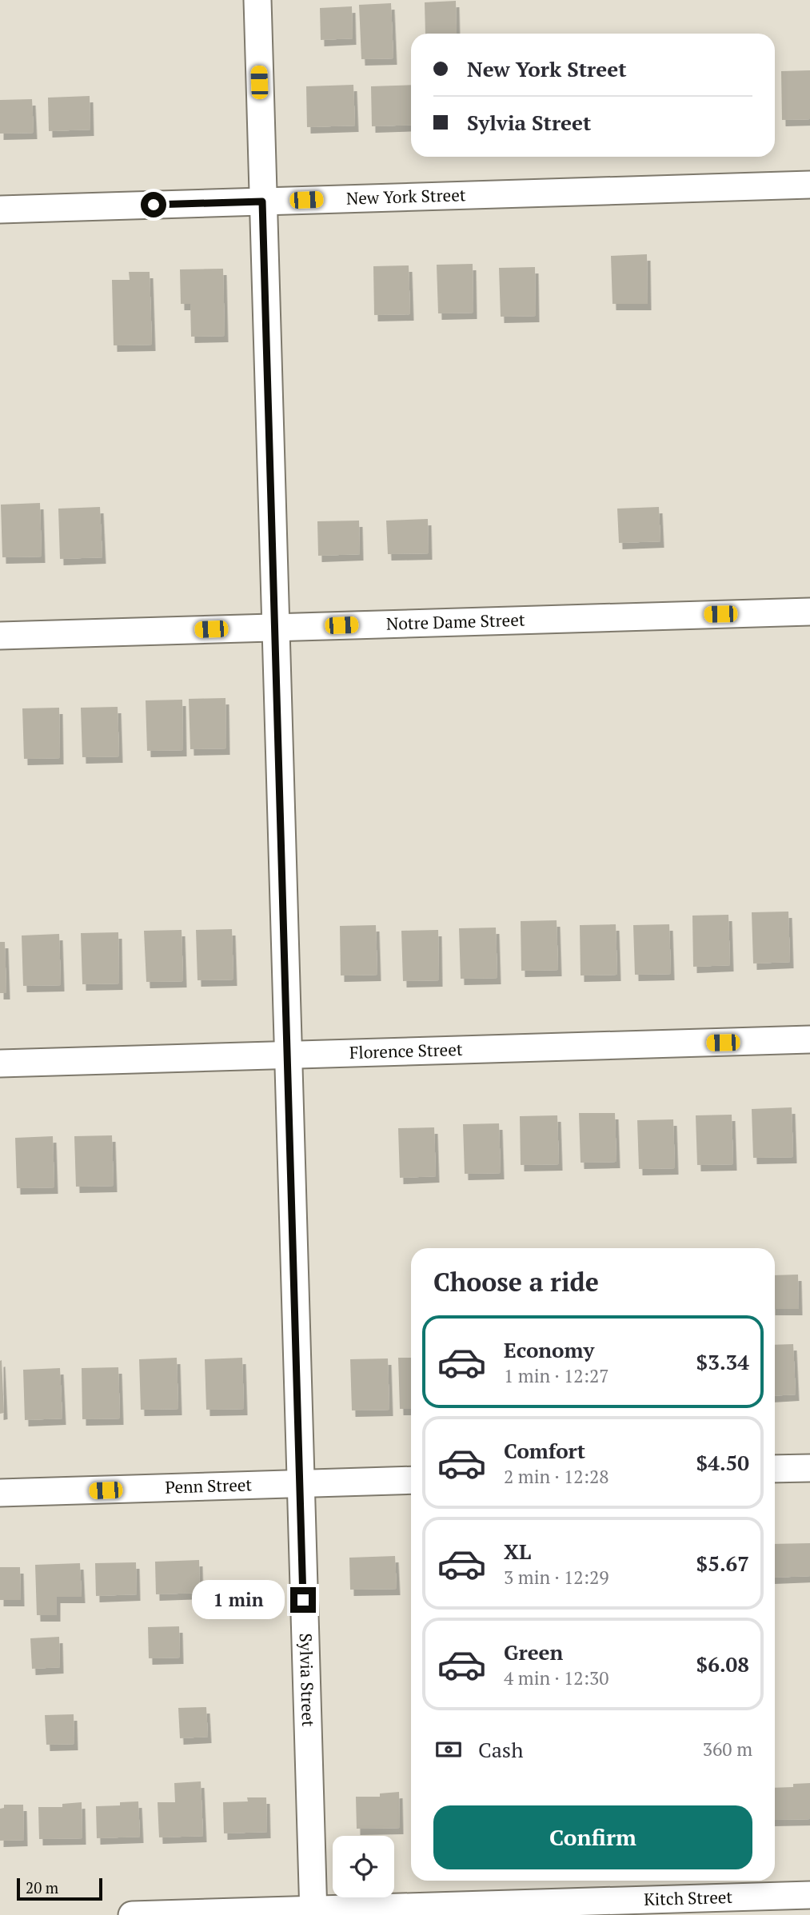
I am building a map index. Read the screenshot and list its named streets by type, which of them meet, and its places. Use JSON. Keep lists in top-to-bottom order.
{
  "streets": {
    "street": [
      "New York Street",
      "Notre Dame Street",
      "Florence Street",
      "Penn Street",
      "Sylvia Street",
      "Kitch Street"
    ]
  },
  "crossings": [
    ["New York Street", "Sylvia Street"],
    ["Notre Dame Street", "Sylvia Street"],
    ["Florence Street", "Sylvia Street"],
    ["Penn Street", "Sylvia Street"],
    ["Sylvia Street", "Kitch Street"]
  ],
  "scale_bar": "20 m",
  "page": {
    "banner": ["New York Street", "Sylvia Street"],
    "heading": "Choose a ride",
    "list": [
      {
        "name": "Economy",
        "note": "1 min · 12:27",
        "value": "$3.34"
      },
      {
        "name": "Comfort",
        "note": "2 min · 12:28",
        "value": "$4.50"
      },
      {
        "name": "XL",
        "note": "3 min · 12:29",
        "value": "$5.67"
      },
      {
        "name": "Green",
        "note": "4 min · 12:30",
        "value": "$6.08"
      }
    ],
    "bubble": "1 min",
    "pay": ["Cash", "360 m"],
    "buttons": "Confirm",
    "scale": "20 m"
  }
}
